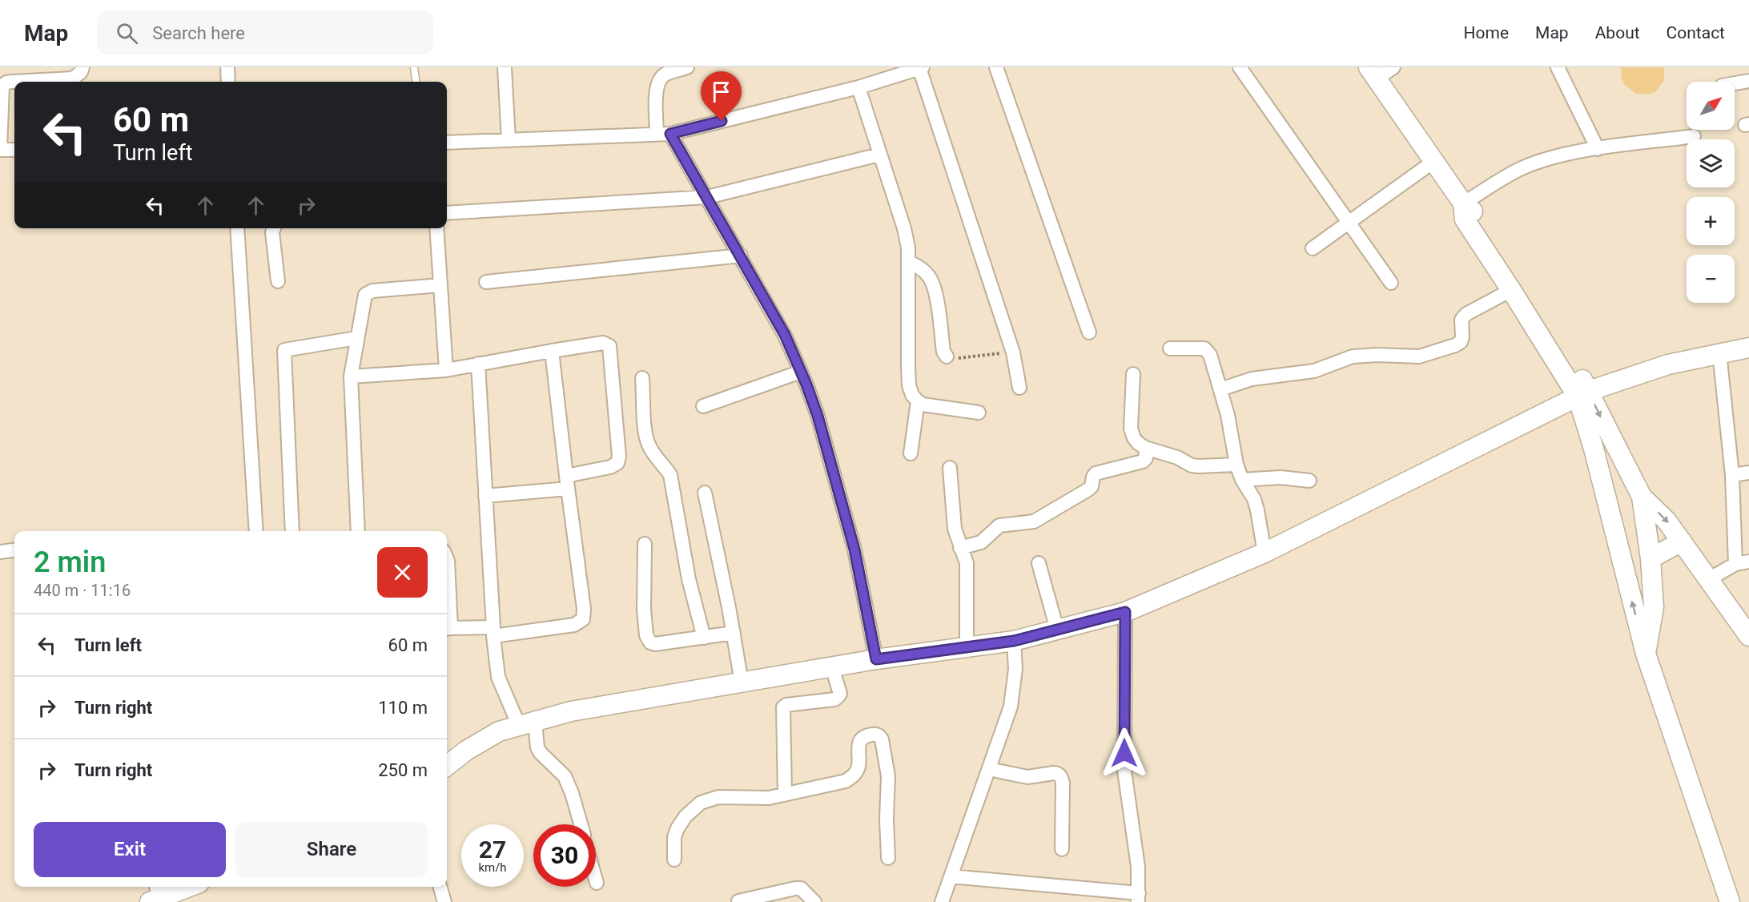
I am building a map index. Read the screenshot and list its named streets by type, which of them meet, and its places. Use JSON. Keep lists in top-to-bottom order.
{
  "north": "top right",
  "page": {
    "header": "Map",
    "search": "Search here",
    "nav": [
      "Home",
      "Map",
      "About",
      "Contact"
    ],
    "map_buttons": ["+", "−"],
    "turn": ["60 m", "Turn left"],
    "heading": ["2 min", "440 m · 11:16"],
    "list": [
      {
        "name": "Turn left",
        "value": "60 m"
      },
      {
        "name": "Turn right",
        "value": "110 m"
      },
      {
        "name": "Turn right",
        "value": "250 m"
      }
    ],
    "buttons": ["Exit", "Share"],
    "speed": "27 km/h",
    "limit": "30"
  }
}
